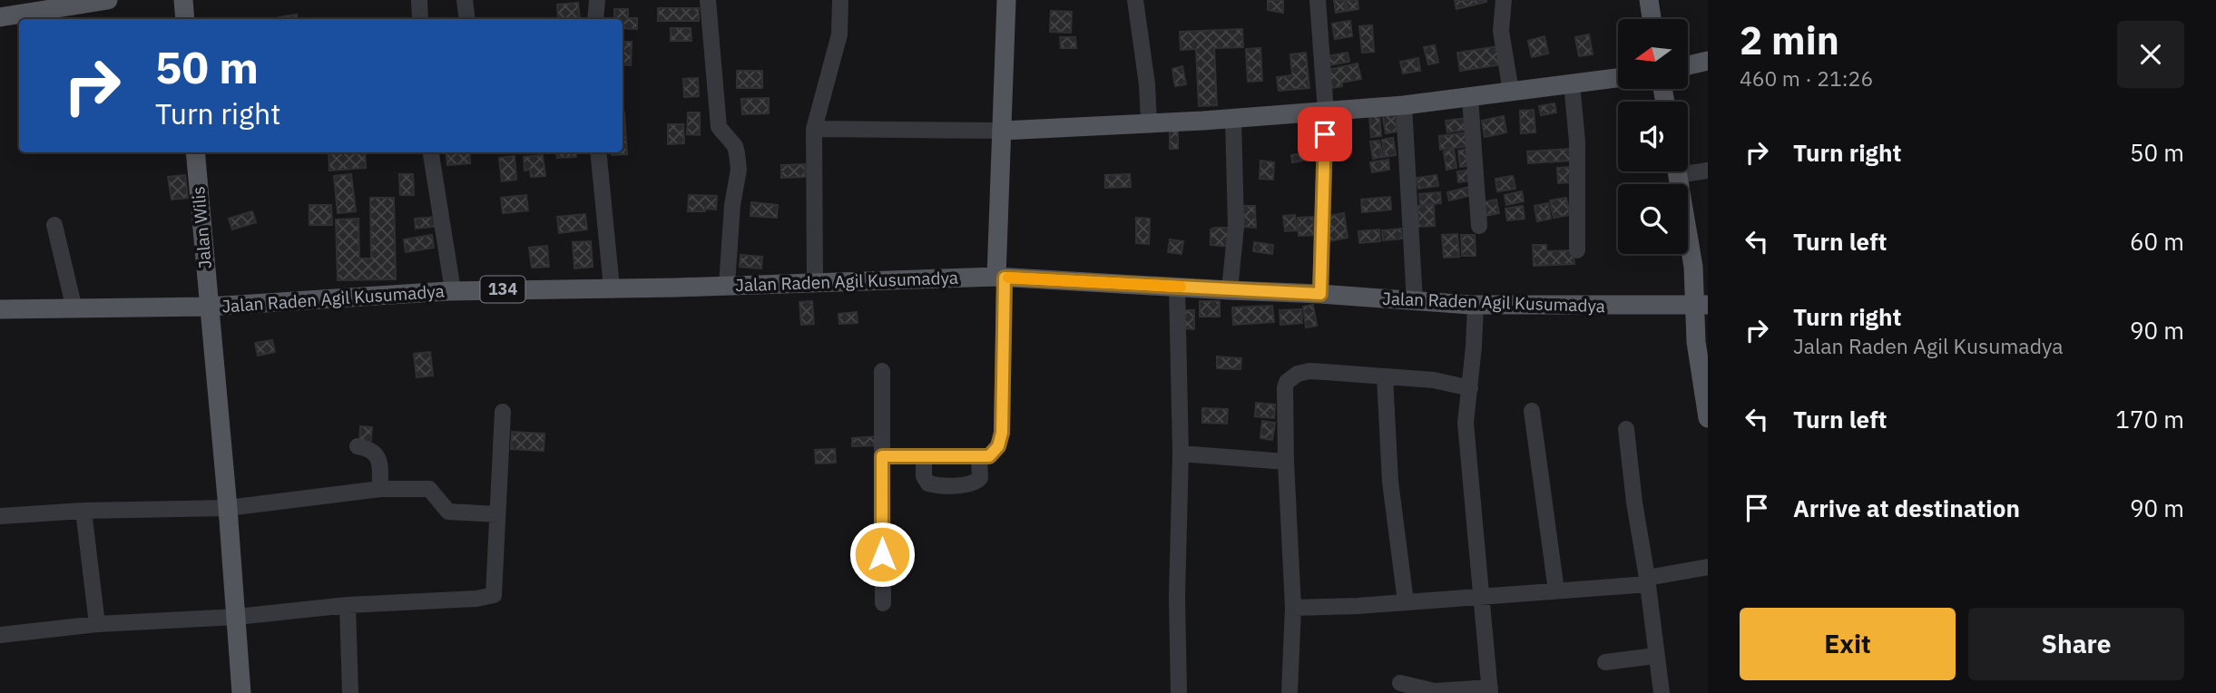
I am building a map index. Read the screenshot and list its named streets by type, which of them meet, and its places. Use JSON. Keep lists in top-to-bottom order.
{
  "streets": {
    "main road": ["Jalan Wilis", "Jalan Raden Agil Kusumadya", "134"]
  },
  "crossings": [
    ["Jalan Wilis", "Jalan Raden Agil Kusumadya"]
  ],
  "north": "left",
  "page": {
    "heading": ["2 min", "460 m · 21:26"],
    "turn": ["50 m", "Turn right"],
    "list": [
      {
        "name": "Turn right",
        "value": "50 m"
      },
      {
        "name": "Turn left",
        "value": "60 m"
      },
      {
        "name": "Turn right",
        "note": "Jalan Raden Agil Kusumadya",
        "value": "90 m"
      },
      {
        "name": "Turn left",
        "value": "170 m"
      },
      {
        "name": "Arrive at destination",
        "value": "90 m"
      }
    ],
    "buttons": ["Exit", "Share"]
  }
}
